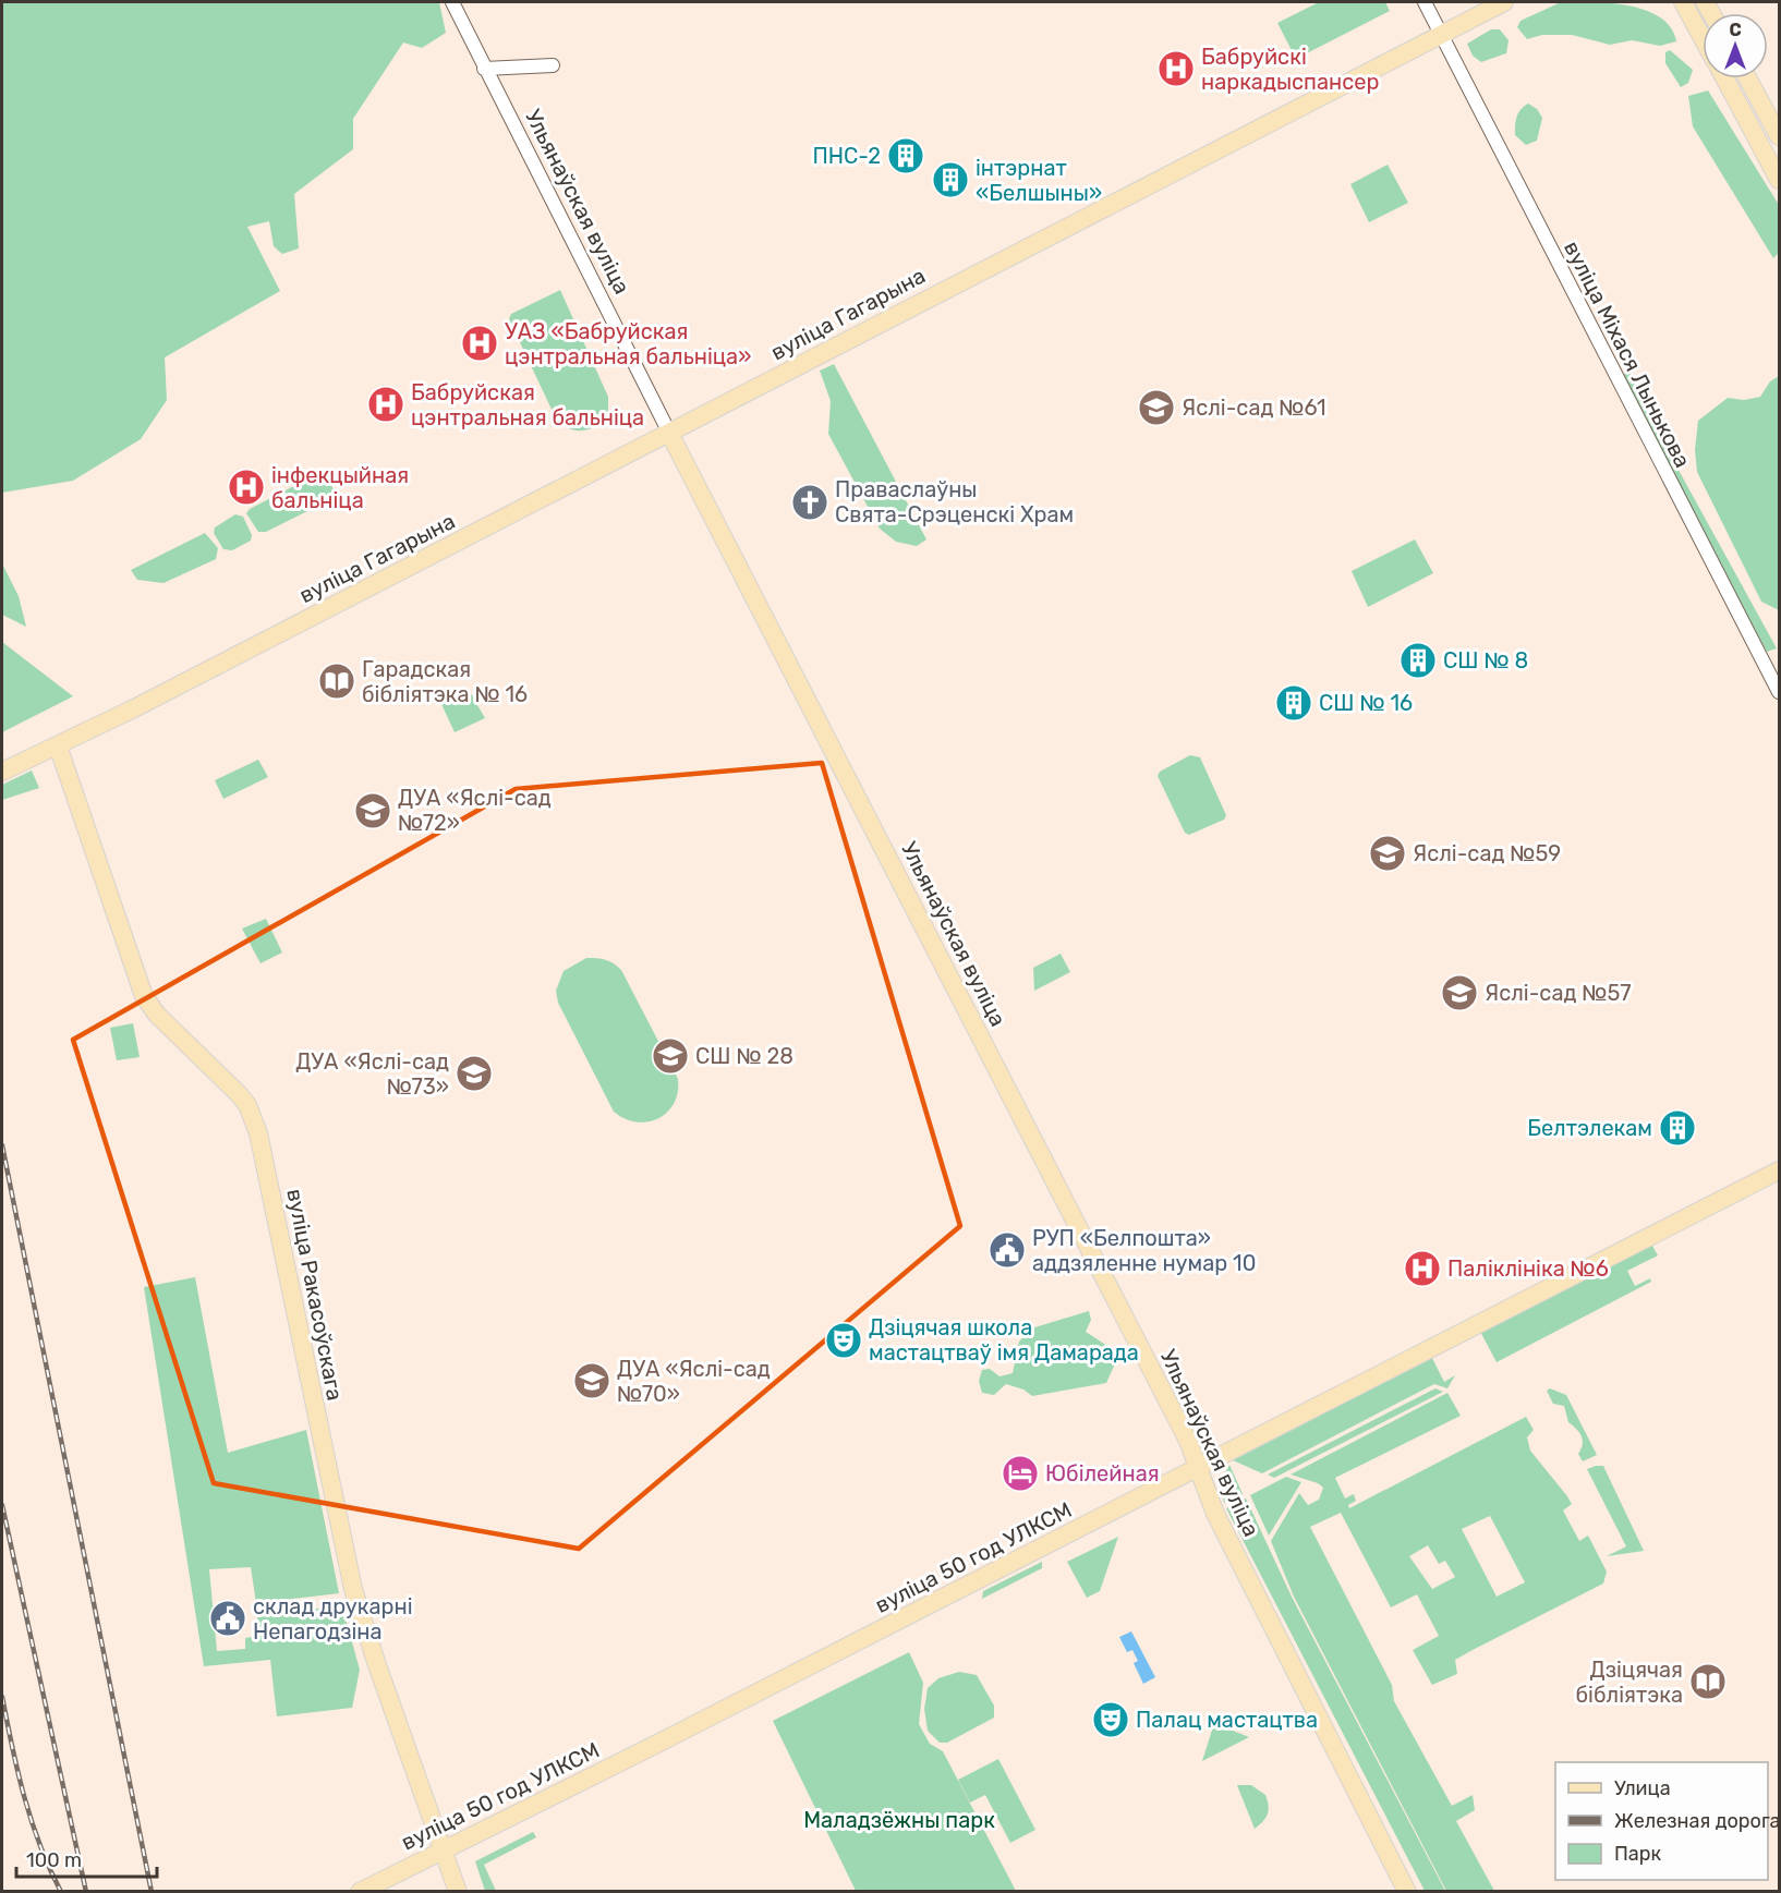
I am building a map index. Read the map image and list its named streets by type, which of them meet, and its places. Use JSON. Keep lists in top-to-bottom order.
{
  "streets": {
    "main road": [
      "Ульянаўская вуліца",
      "вуліца Гагарына",
      "вуліца Ракасоўскага",
      "вуліца 50 год УЛКСМ"
    ],
    "street": ["вуліца Міхася Лынькова"]
  },
  "crossings": [
    ["Ульянаўская вуліца", "вуліца Гагарына"],
    ["Ульянаўская вуліца", "вуліца 50 год УЛКСМ"],
    ["вуліца Гагарына", "вуліца Міхася Лынькова"],
    ["вуліца Гагарына", "вуліца Ракасоўскага"],
    ["вуліца Ракасоўскага", "вуліца 50 год УЛКСМ"]
  ],
  "parks": ["Маладзёжны парк"],
  "places": {
    "hospital": [
      "Бабруйскі наркадыспансер",
      "УАЗ «Бабруйская цэнтральная бальніца»",
      "Бабруйская цэнтральная бальніца",
      "інфекцыйная бальніца",
      "Паліклініка №6"
    ],
    "building": [
      "ПНС-2",
      "інтэрнат «Белшыны»",
      "СШ № 8",
      "СШ № 16",
      "Белтэлекам"
    ],
    "school or university": [
      "Яслі-сад №61",
      "ДУА «Яслі-сад №72»",
      "Яслі-сад №59",
      "Яслі-сад №57",
      "СШ № 28",
      "ДУА «Яслі-сад №73»",
      "ДУА «Яслі-сад №70»"
    ],
    "church": ["Праваслаўны Свята-Срэценскі Храм"],
    "library": ["Гарадская бібліятэка № 16", "Дзіцячая бібліятэка"],
    "public building": ["РУП «Белпошта» аддзяленне нумар 10", "склад друкарні Непагодзіна"],
    "theatre": ["Дзіцячая школа мастацтваў імя Дамарада", "Палац мастацтва"],
    "hotel": ["Юбілейная"]
  },
  "legend": ["Улица", "Железная дорога", "Парк"],
  "scale_bar": "100 m",
  "north": "top"
}
